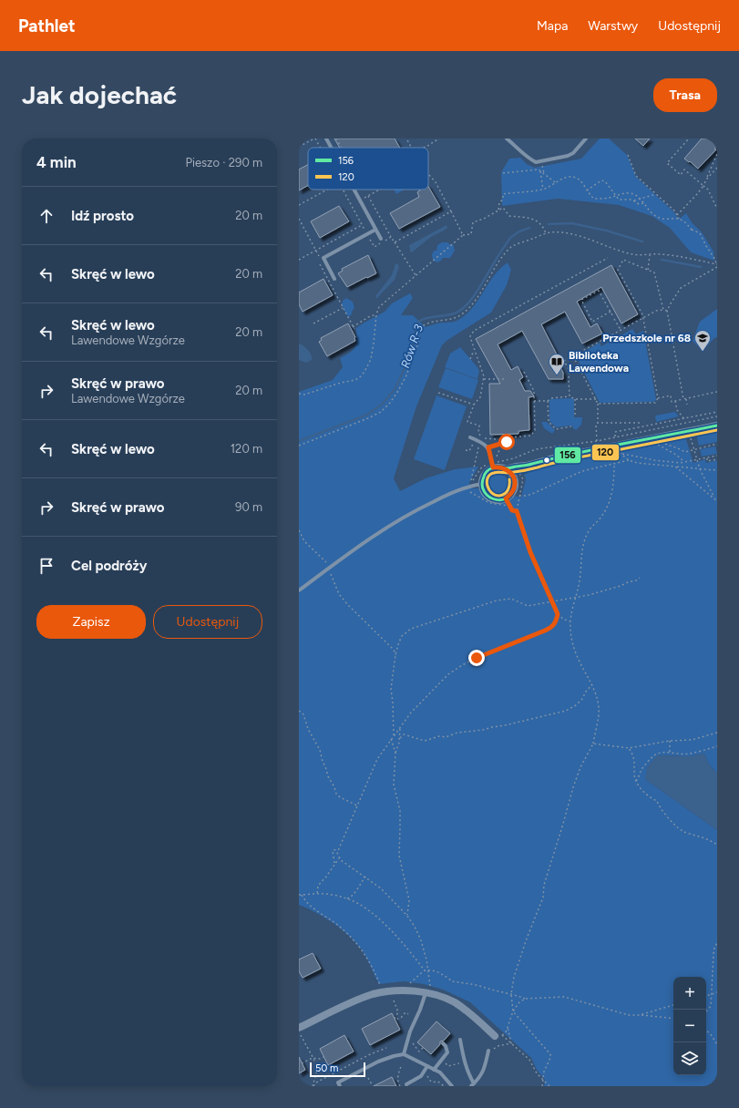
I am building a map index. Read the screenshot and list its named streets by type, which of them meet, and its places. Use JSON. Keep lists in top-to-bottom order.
{
  "water": ["Rów R-3"],
  "places": {
    "school or university": ["Przedszkole nr 68"],
    "library": ["Biblioteka Lawendowa"]
  },
  "lines": ["transit line 156", "transit line 120"],
  "legend": ["156", "120"],
  "scale_bar": "50 m",
  "page": {
    "header": "Pathlet",
    "nav": ["Mapa", "Warstwy", "Udostępnij"],
    "buttons": [
      "Trasa",
      ["Zapisz", "Udostępnij"]
    ],
    "title": "Jak dojechać",
    "heading": ["4 min", "Pieszo · 290 m"],
    "list": [
      ["Idź prosto", "20 m"],
      ["Skręć w lewo", "20 m"],
      ["Skręć w lewo", "Lawendowe Wzgórze", "20 m"],
      ["Skręć w prawo", "Lawendowe Wzgórze", "20 m"],
      ["Skręć w lewo", "120 m"],
      ["Skręć w prawo", "90 m"],
      "Cel podróży"
    ],
    "map_buttons": ["+", "−"],
    "scale": "50 m"
  }
}
